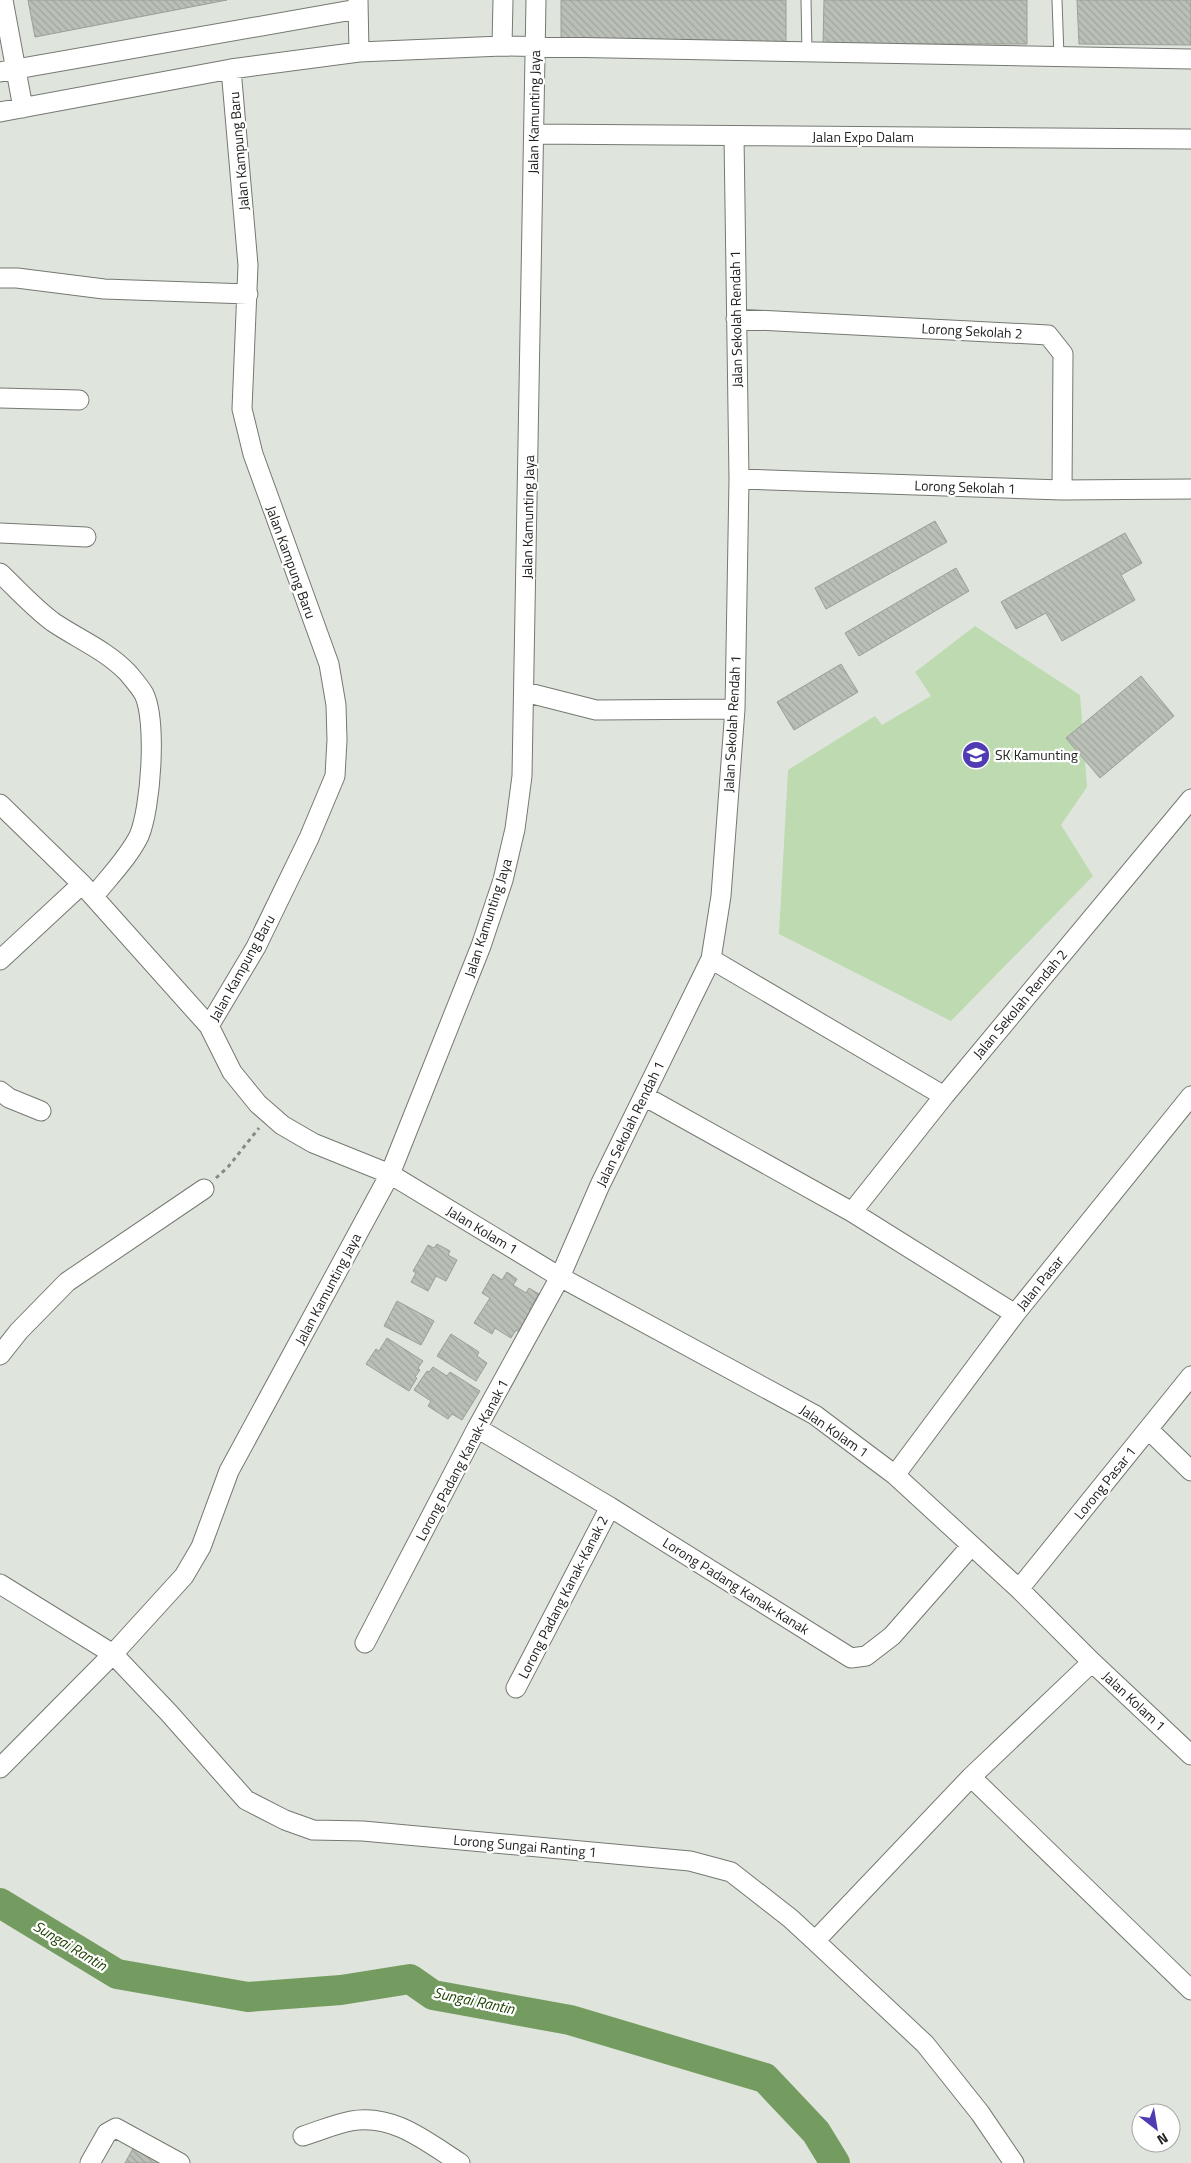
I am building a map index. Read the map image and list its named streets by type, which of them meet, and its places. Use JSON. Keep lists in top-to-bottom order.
{
  "streets": {
    "street": [
      "Jalan Kamunting Jaya",
      "Jalan Expo Dalam",
      "Jalan Kampung Baru",
      "Jalan Sekolah Rendah 1",
      "Lorong Sekolah 2",
      "Lorong Sekolah 1",
      "Jalan Sekolah Rendah 2",
      "Jalan Kolam 1",
      "Jalan Pasar",
      "Lorong Padang Kanak-Kanak 1",
      "Lorong Pasar 1",
      "Lorong Padang Kanak-Kanak",
      "Lorong Padang Kanak-Kanak 2",
      "Lorong Sungai Ranting 1"
    ]
  },
  "crossings": [
    ["Jalan Kamunting Jaya", "Jalan Expo Dalam"],
    ["Jalan Kamunting Jaya", "Jalan Kolam 1"],
    ["Jalan Kamunting Jaya", "Lorong Sungai Ranting 1"],
    ["Jalan Expo Dalam", "Jalan Sekolah Rendah 1"],
    ["Jalan Kampung Baru", "Jalan Kolam 1"],
    ["Jalan Sekolah Rendah 1", "Lorong Sekolah 2"],
    ["Jalan Sekolah Rendah 1", "Lorong Sekolah 1"],
    ["Jalan Sekolah Rendah 1", "Jalan Kolam 1"],
    ["Jalan Sekolah Rendah 1", "Lorong Padang Kanak-Kanak 1"],
    ["Lorong Sekolah 2", "Lorong Sekolah 1"],
    ["Jalan Kolam 1", "Jalan Pasar"],
    ["Jalan Kolam 1", "Lorong Padang Kanak-Kanak 1"],
    ["Jalan Kolam 1", "Lorong Pasar 1"],
    ["Jalan Kolam 1", "Lorong Padang Kanak-Kanak"],
    ["Lorong Padang Kanak-Kanak 1", "Lorong Padang Kanak-Kanak"],
    ["Lorong Padang Kanak-Kanak", "Lorong Padang Kanak-Kanak 2"]
  ],
  "water": ["Sungai Rantin"],
  "places": {
    "school or university": ["SK Kamunting"]
  },
  "north": "bottom right"
}
